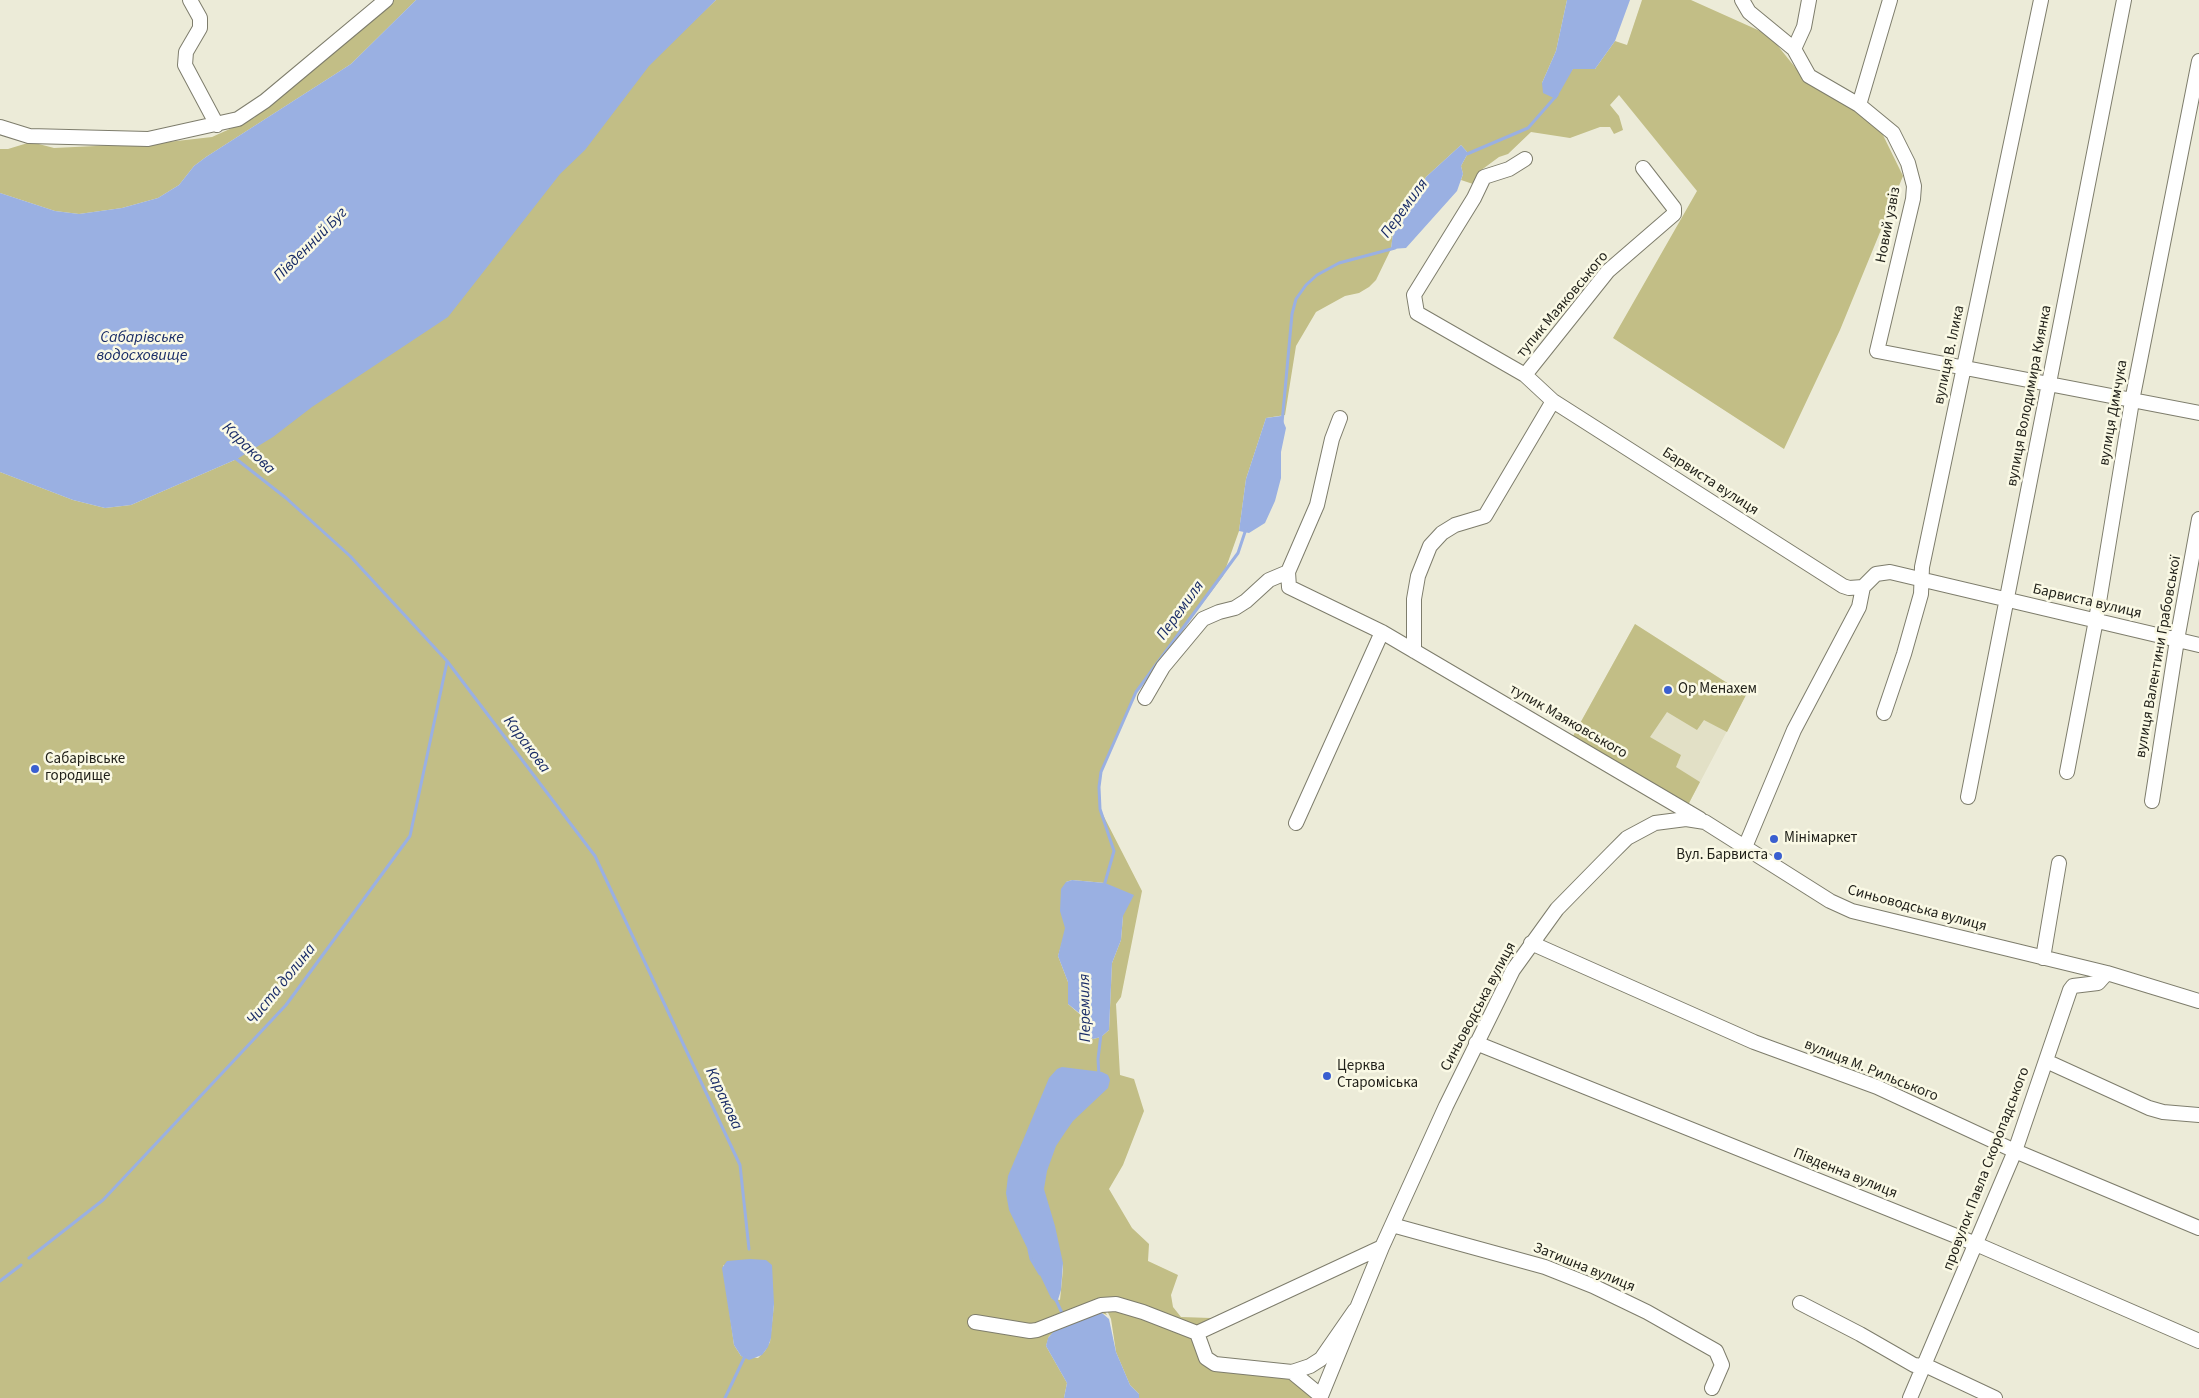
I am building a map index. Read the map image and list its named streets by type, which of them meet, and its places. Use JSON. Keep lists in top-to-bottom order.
{
  "streets": {
    "street": [
      "Новий узвіз",
      "тупик Маяковського",
      "вулиця В. Ілика",
      "вулиця Володимира Киянка",
      "вулиця Димчука",
      "Барвиста вулиця",
      "вулиця Валентини Грабовської",
      "Синьоводська вулиця",
      "вулиця М. Рильського",
      "провулок Павла Скоропадського",
      "Південна вулиця",
      "Затишна вулиця"
    ]
  },
  "crossings": [
    ["Новий узвіз", "вулиця В. Ілика"],
    ["тупик Маяковського", "Барвиста вулиця"],
    ["тупик Маяковського", "Синьоводська вулиця"],
    ["вулиця В. Ілика", "Барвиста вулиця"],
    ["вулиця Володимира Киянка", "Барвиста вулиця"],
    ["вулиця Димчука", "Барвиста вулиця"],
    ["Барвиста вулиця", "вулиця Валентини Грабовської"],
    ["Синьоводська вулиця", "вулиця М. Рильського"],
    ["Синьоводська вулиця", "провулок Павла Скоропадського"],
    ["Синьоводська вулиця", "Південна вулиця"],
    ["Синьоводська вулиця", "Затишна вулиця"],
    ["вулиця М. Рильського", "провулок Павла Скоропадського"],
    ["провулок Павла Скоропадського", "Південна вулиця"]
  ],
  "water": [
    "Перемиля",
    "Південний Буг",
    "Сабарівське водосховище",
    "Каракова",
    "Чиста долина"
  ],
  "places": [
    "Ор Менахем",
    "Сабарівське городище",
    "Мінімаркет",
    "Вул. Барвиста",
    "Церква Староміська"
  ]
}
